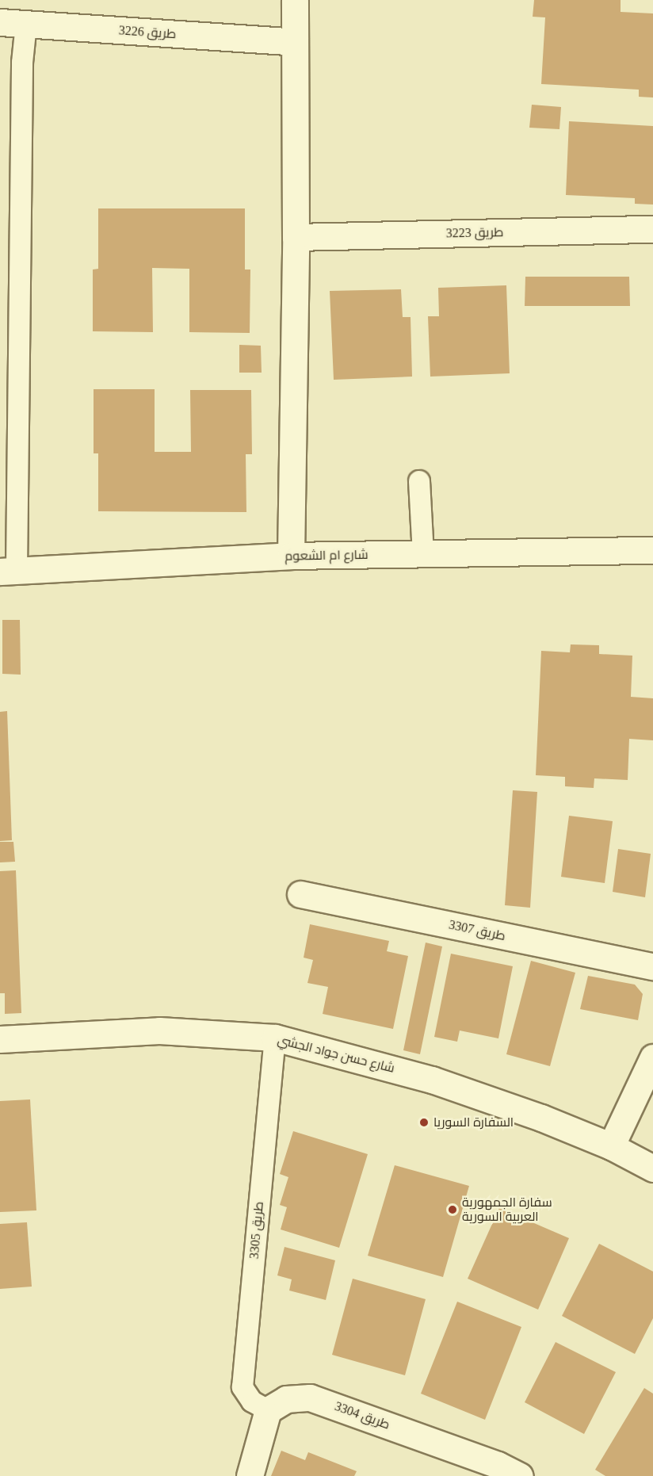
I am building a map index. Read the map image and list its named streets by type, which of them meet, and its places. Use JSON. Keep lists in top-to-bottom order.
{
  "streets": {
    "street": [
      "طريق 3226",
      "طريق 3223",
      "شارع ام الشعوم",
      "طريق 3307",
      "شارع حسن جواد الجشي",
      "طريق 3304"
    ],
    "lane": ["طريق 3305"]
  },
  "crossings": [
    ["شارع حسن جواد الجشي", "طريق 3305"],
    ["طريق 3305", "طريق 3304"]
  ],
  "places": ["السفارة السوريا", "سفارة الجمهورية العربية السورية"]
}
